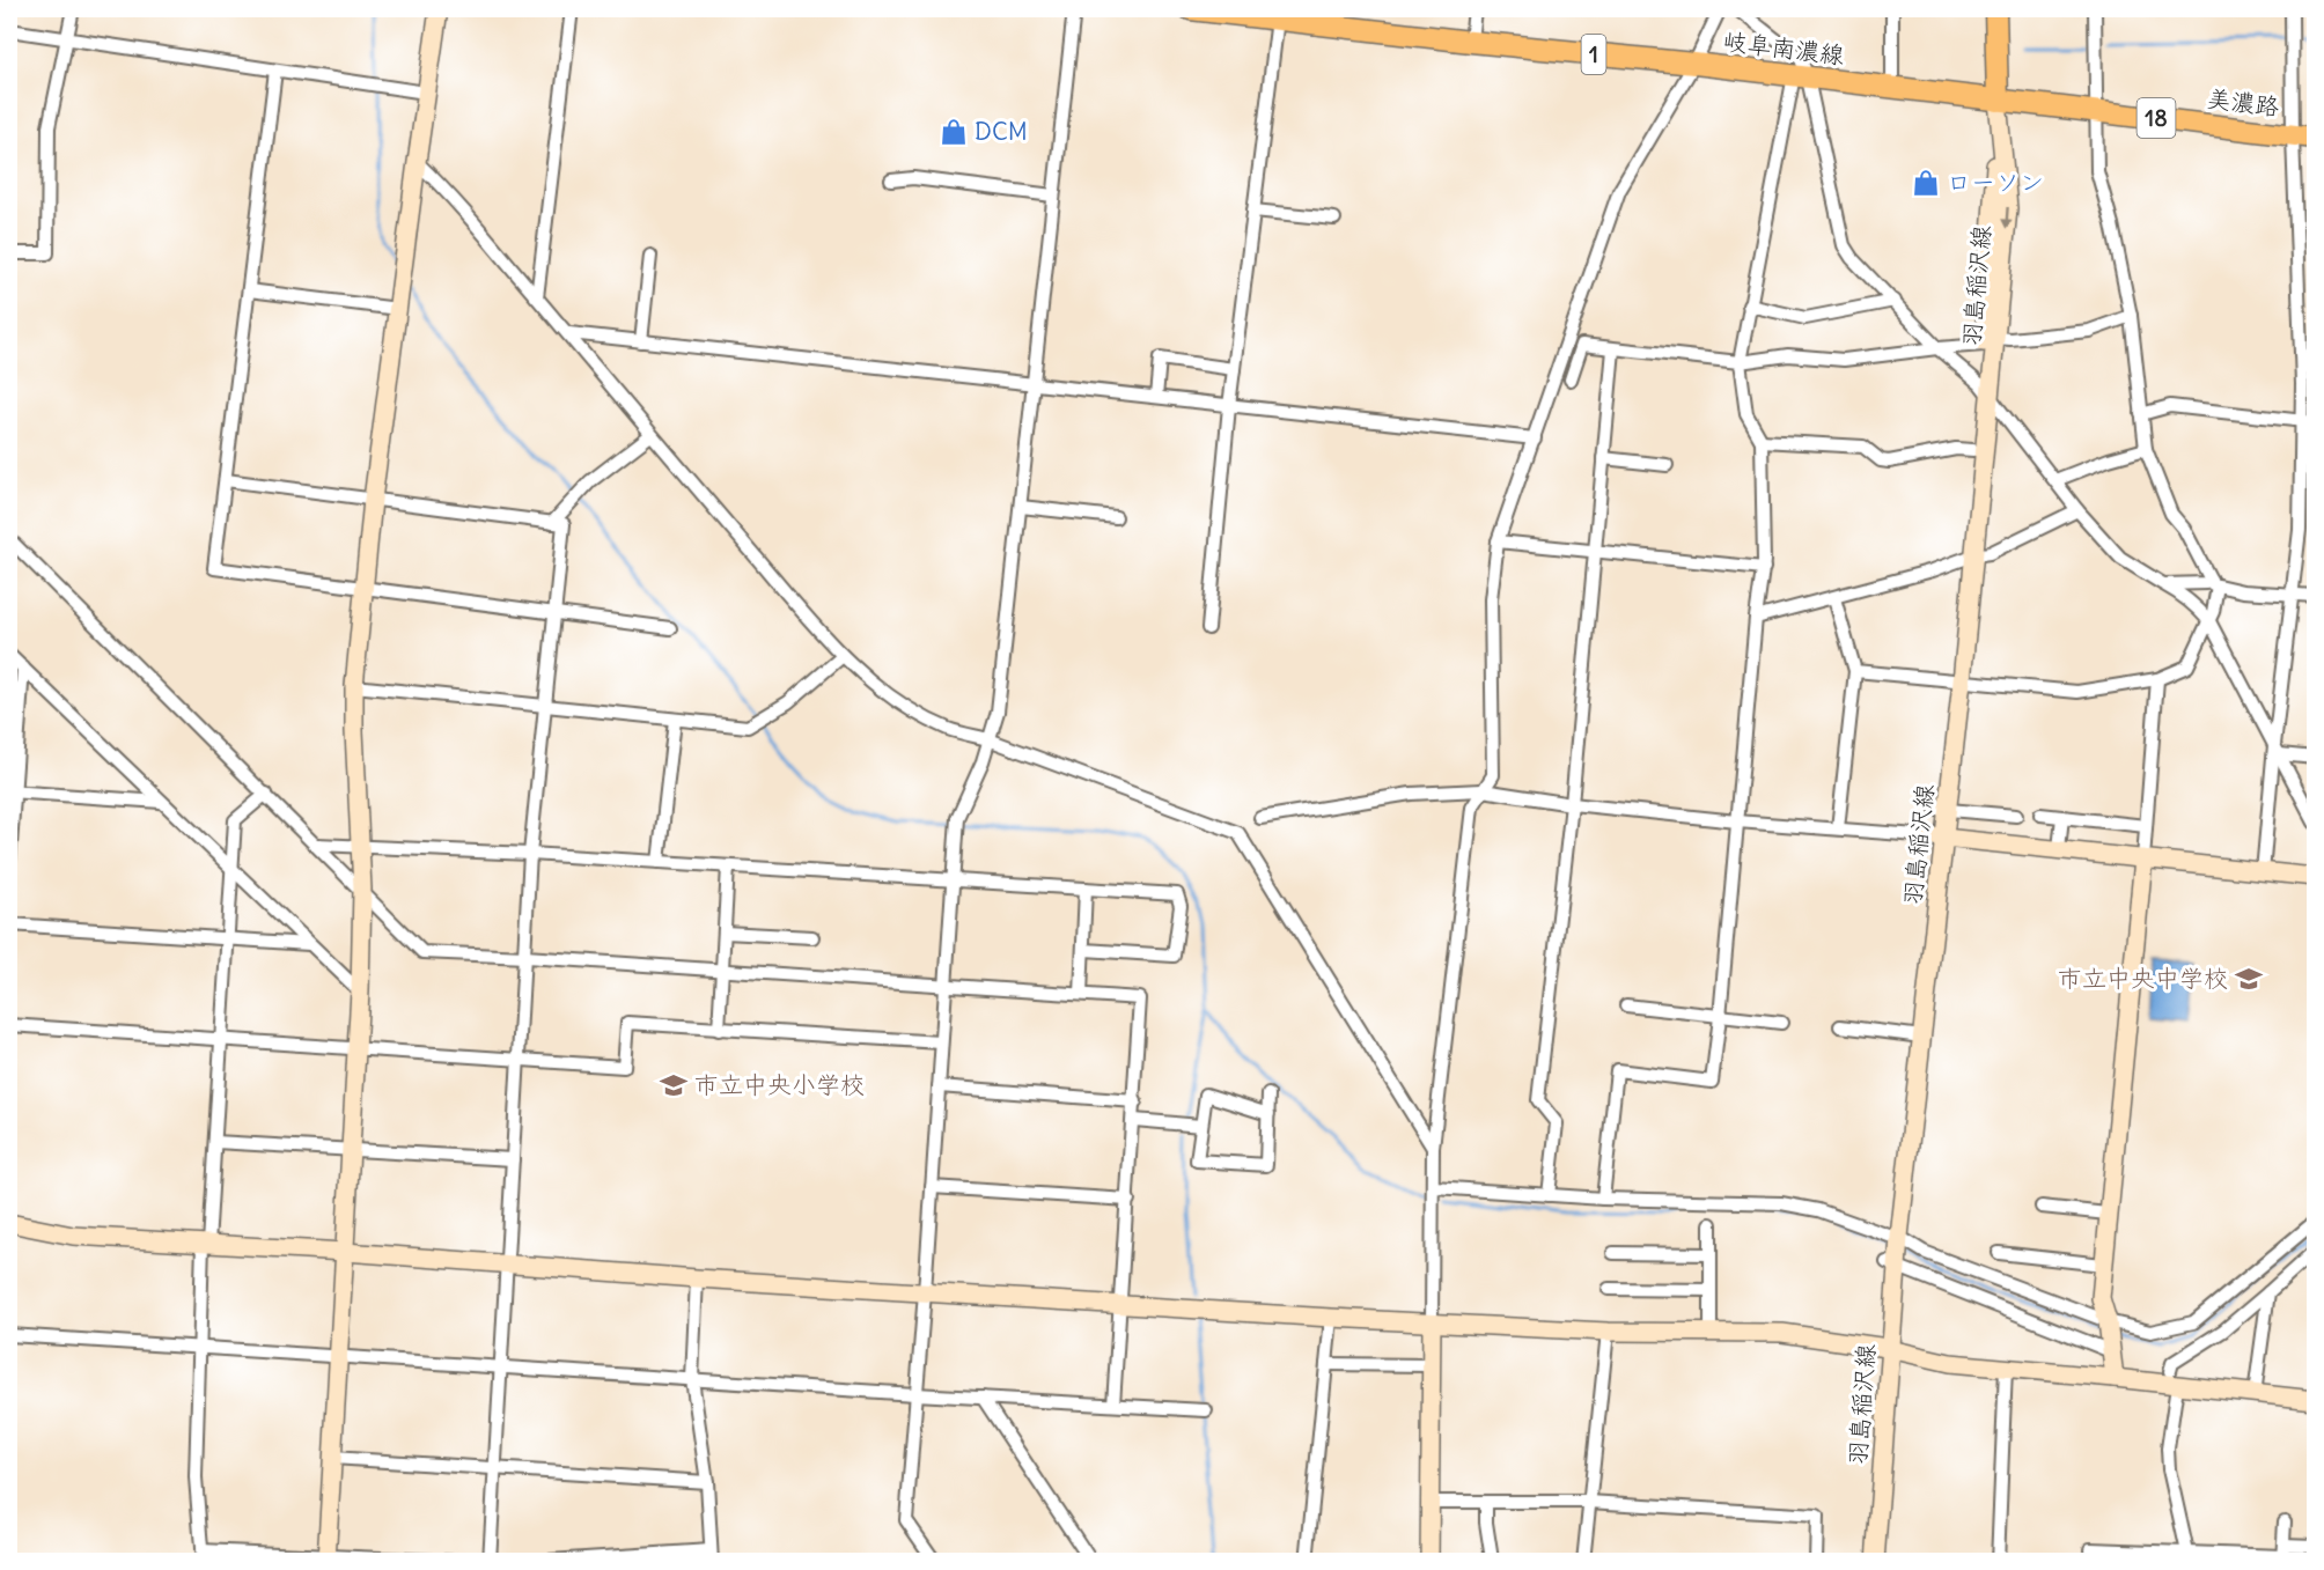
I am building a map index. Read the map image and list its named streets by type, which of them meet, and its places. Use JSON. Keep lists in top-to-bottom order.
{
  "streets": {
    "main road": [
      "岐阜南濃線",
      "1",
      "美濃路",
      "18"
    ],
    "street": ["羽島稲沢線"]
  },
  "crossings": [
    ["岐阜南濃線", "美濃路"],
    ["岐阜南濃線", "羽島稲沢線"],
    ["美濃路", "羽島稲沢線"]
  ],
  "places": {
    "shop": ["DCM", "ローソン"],
    "school or university": ["市立中央中学校", "市立中央小学校"]
  }
}
